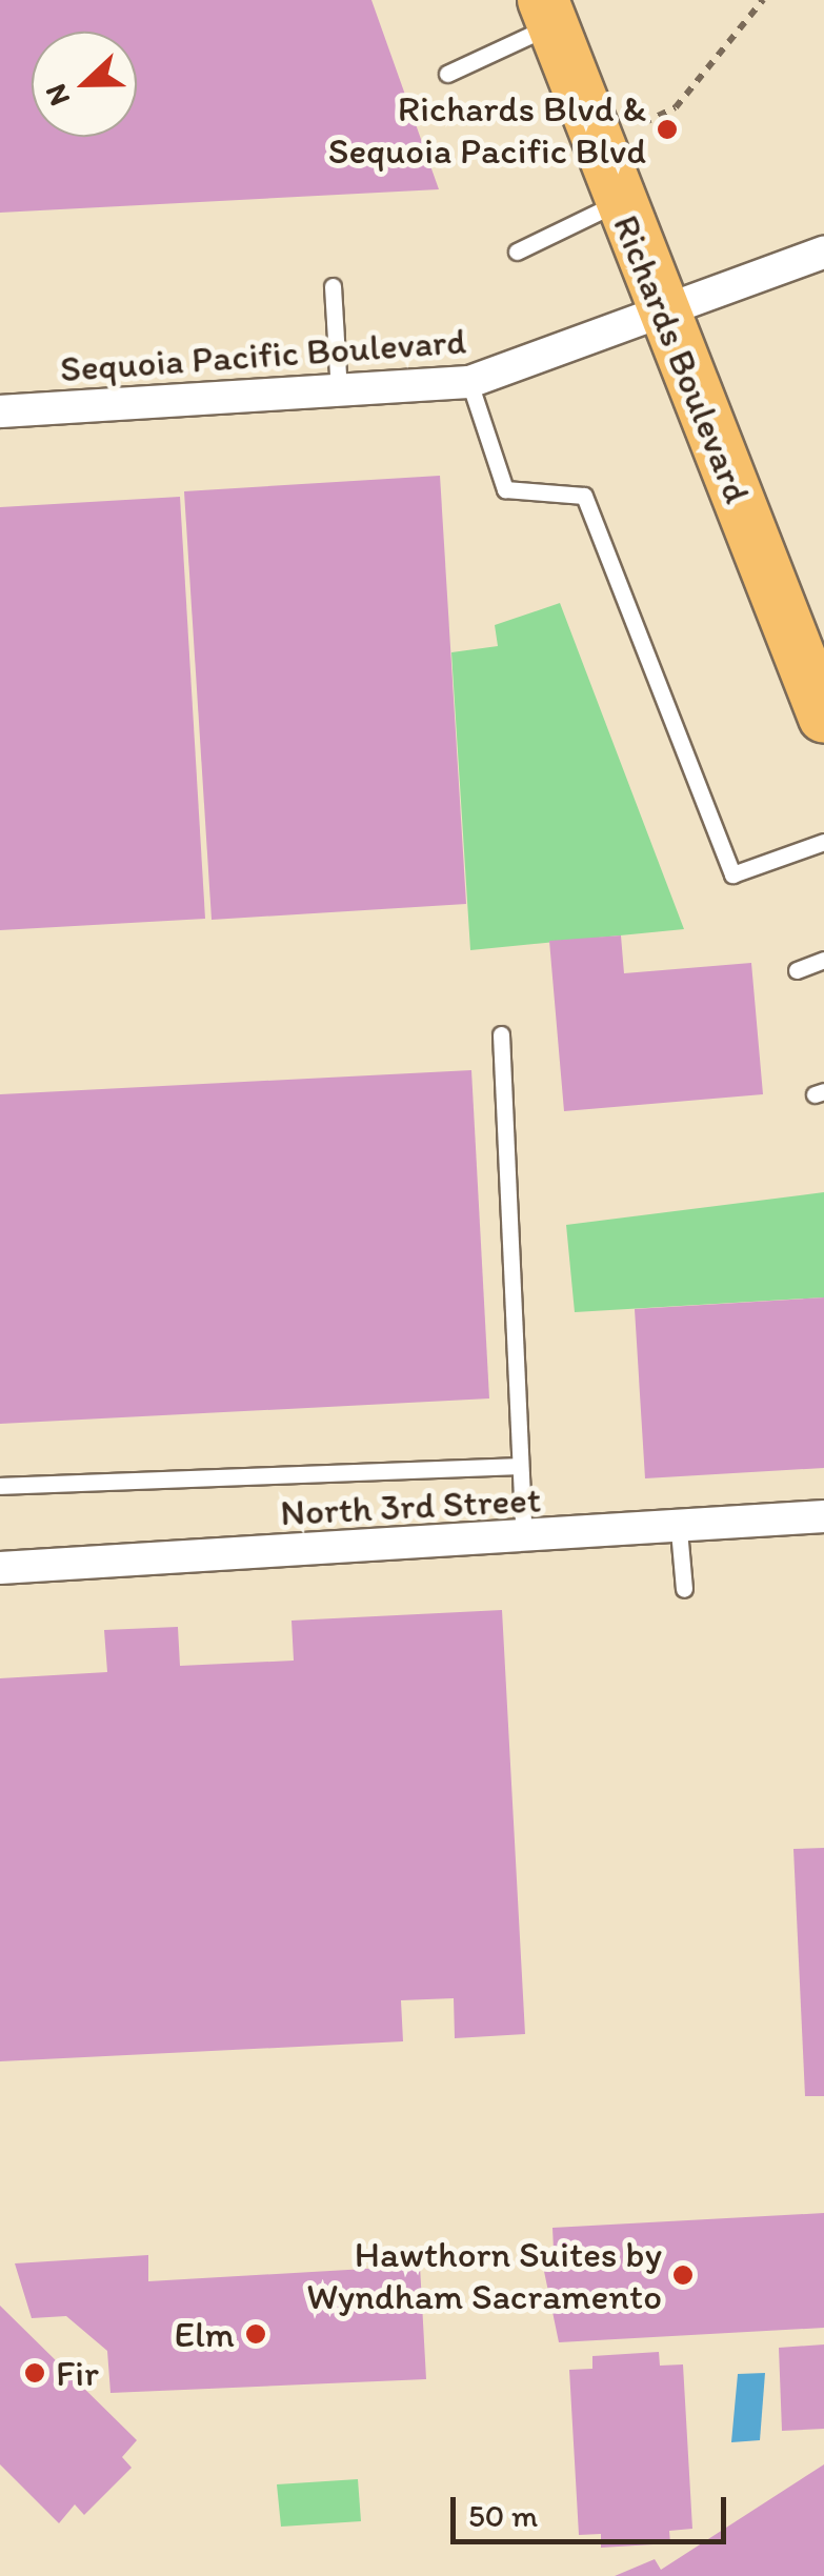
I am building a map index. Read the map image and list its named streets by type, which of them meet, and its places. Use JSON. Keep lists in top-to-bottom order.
{
  "streets": {
    "main road": ["Richards Boulevard"],
    "street": ["Sequoia Pacific Boulevard", "North 3rd Street"]
  },
  "crossings": [
    ["Sequoia Pacific Boulevard", "Richards Boulevard"]
  ],
  "places": [
    "Richards Blvd & Sequoia Pacific Blvd",
    "Hawthorn Suites by Wyndham Sacramento",
    "Elm",
    "Fir"
  ],
  "scale_bar": "50 m",
  "north": "left"
}
